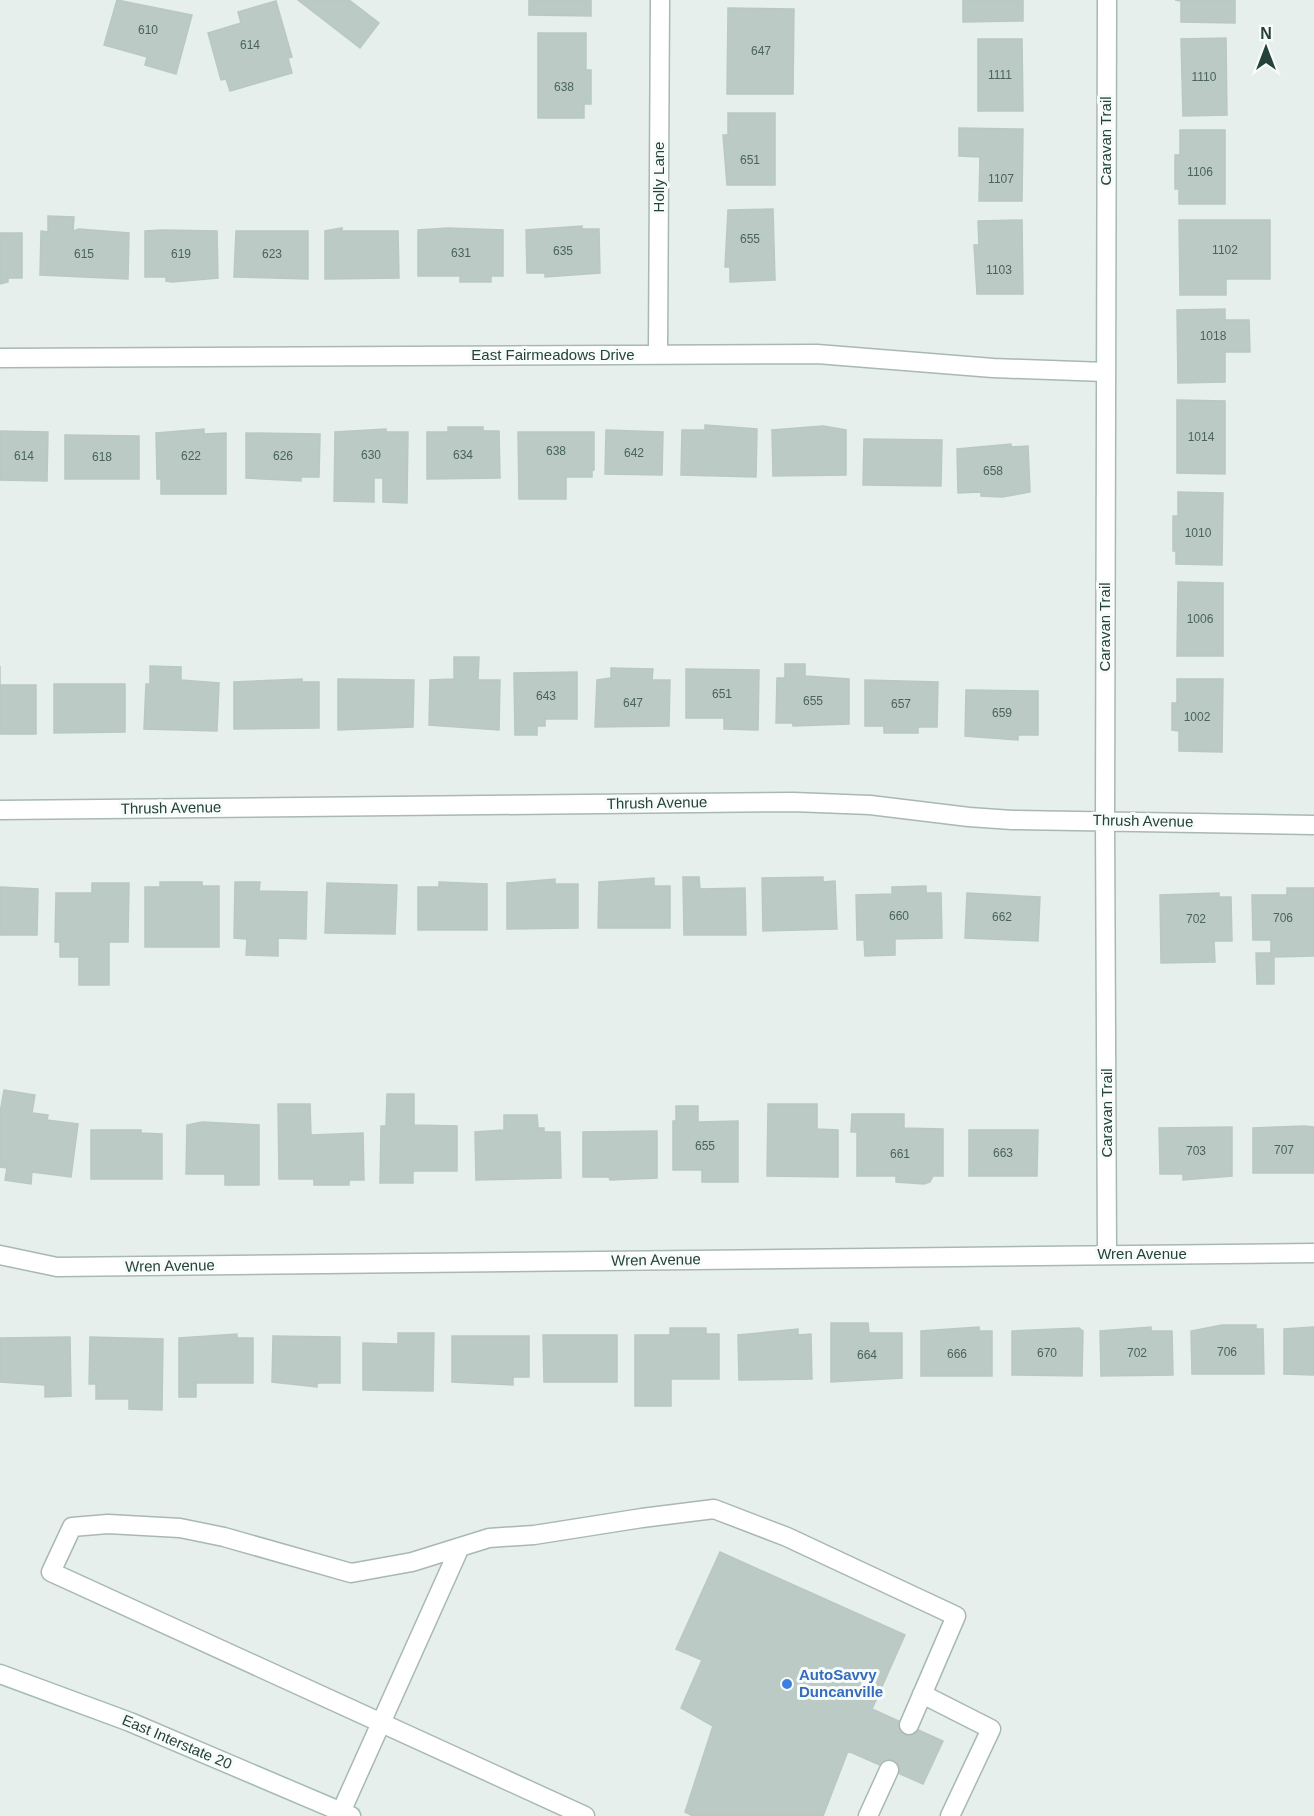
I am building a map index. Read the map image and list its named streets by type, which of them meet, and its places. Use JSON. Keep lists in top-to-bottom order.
{
  "streets": {
    "street": [
      "Caravan Trail",
      "Holly Lane",
      "East Fairmeadows Drive",
      "Thrush Avenue",
      "Wren Avenue",
      "East Interstate 20"
    ]
  },
  "crossings": [
    ["Caravan Trail", "East Fairmeadows Drive"],
    ["Caravan Trail", "Thrush Avenue"],
    ["Caravan Trail", "Wren Avenue"],
    ["Holly Lane", "East Fairmeadows Drive"]
  ],
  "places": ["AutoSavvy Duncanville"],
  "house_numbers": [
    "610",
    "614",
    "647",
    "1111",
    "1110",
    "638",
    "651",
    "1106",
    "1107",
    "655",
    "1102",
    "635",
    "631",
    "615",
    "619",
    "623",
    "1103",
    "1018",
    "1014",
    "638",
    "642",
    "630",
    "634",
    "614",
    "622",
    "626",
    "618",
    "658",
    "1010",
    "1006",
    "651",
    "643",
    "655",
    "647",
    "657",
    "659",
    "1002",
    "660",
    "662",
    "706",
    "702",
    "655",
    "707",
    "703",
    "663",
    "661",
    "706",
    "670",
    "702",
    "666",
    "664"
  ],
  "north": "top"
}
